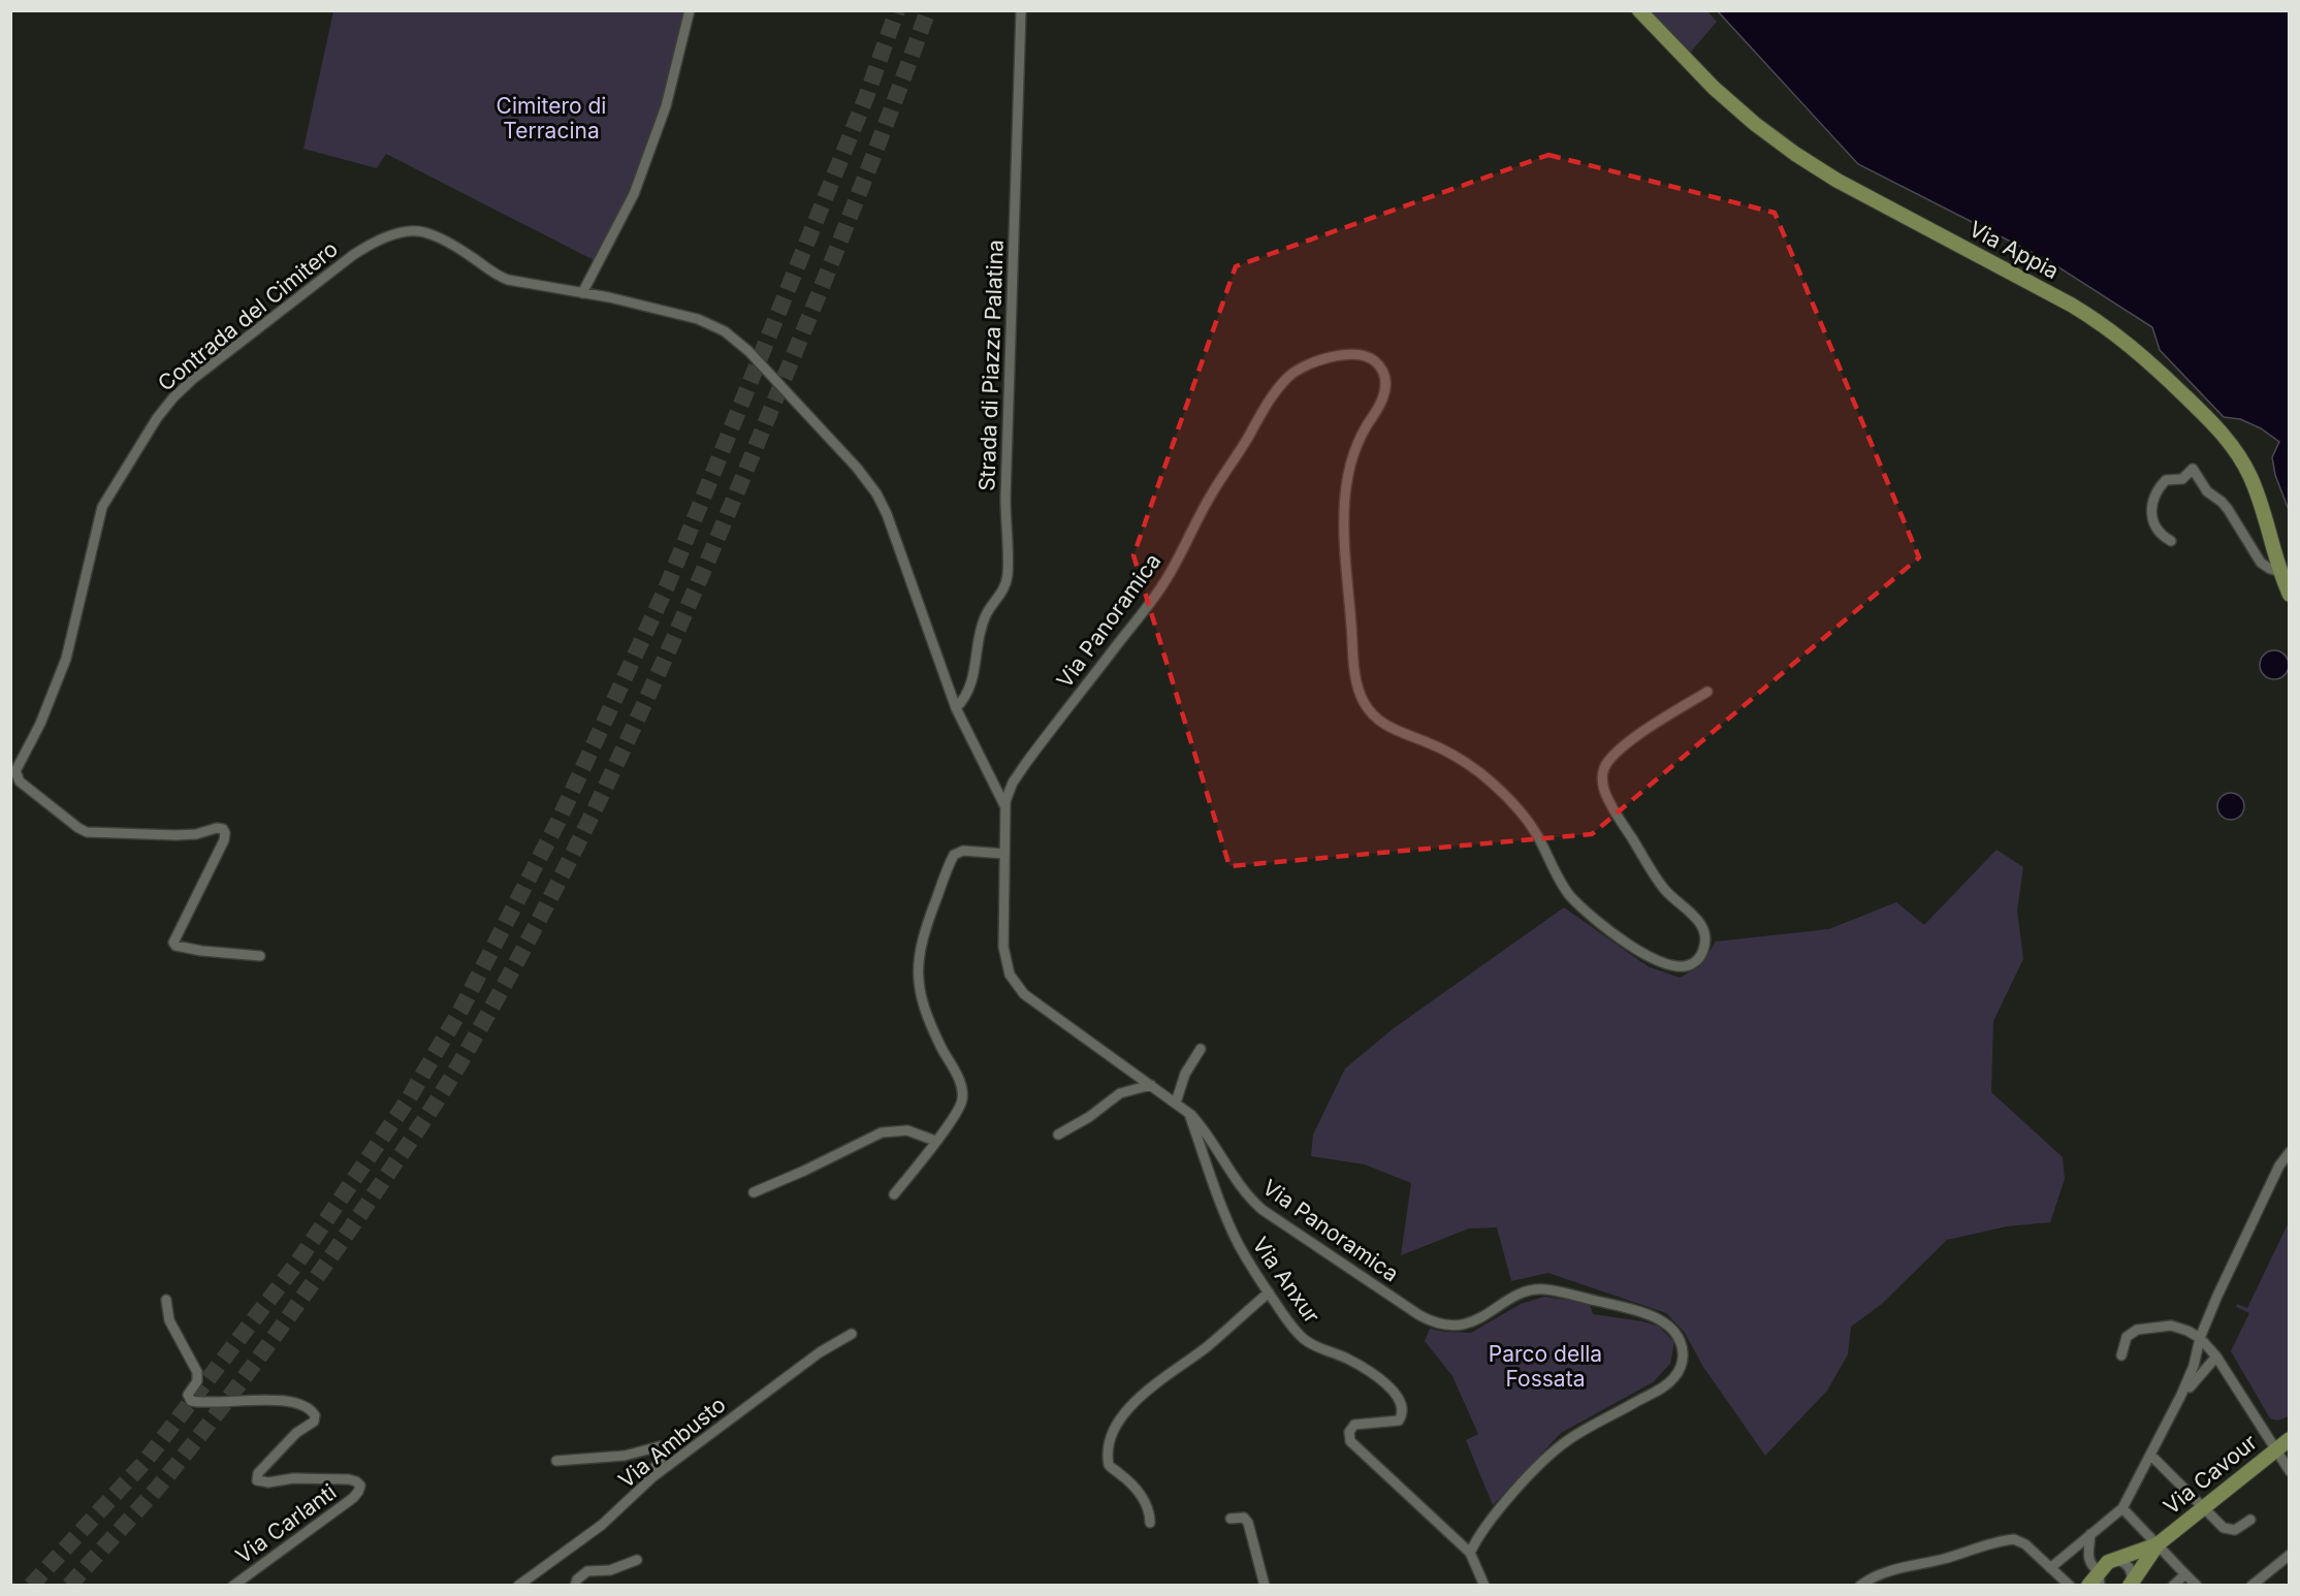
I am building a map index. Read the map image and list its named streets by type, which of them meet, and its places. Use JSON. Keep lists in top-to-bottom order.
{
  "streets": {
    "main road": ["Via Appia", "Via Cavour"],
    "street": [
      "Contrada del Cimitero",
      "Strada di Piazza Palatina",
      "Via Panoramica",
      "Via Anxur",
      "Via Ambusto",
      "Via Carlanti"
    ]
  },
  "crossings": [
    ["Contrada del Cimitero", "Strada di Piazza Palatina"],
    ["Contrada del Cimitero", "Via Panoramica"],
    ["Via Panoramica", "Via Anxur"]
  ],
  "parks": ["Cimitero di Terracina", "Parco della Fossata"]
}
